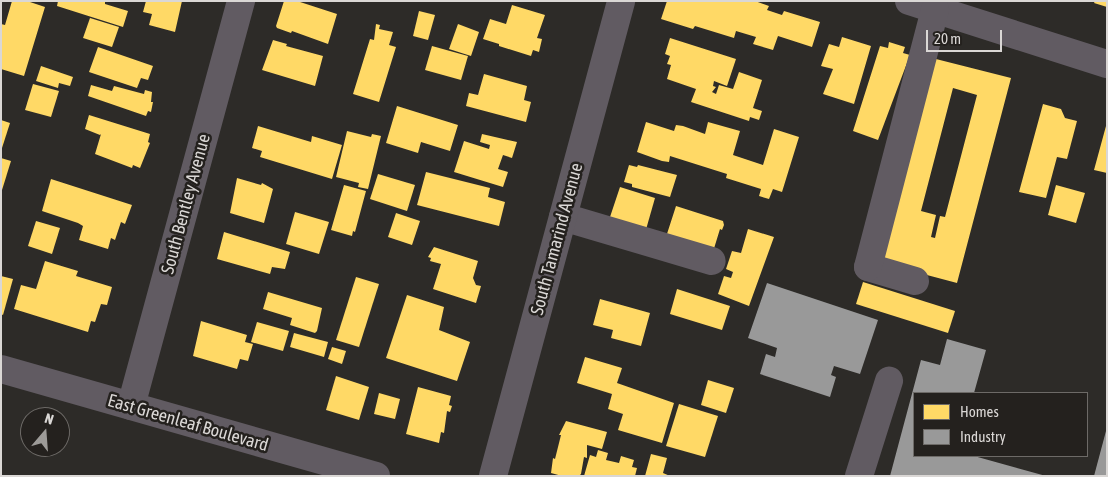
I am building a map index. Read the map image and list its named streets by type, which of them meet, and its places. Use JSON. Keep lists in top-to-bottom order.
{
  "streets": {
    "street": ["South Bentley Avenue", "South Tamarind Avenue", "East Greenleaf Boulevard"]
  },
  "crossings": [
    ["South Bentley Avenue", "East Greenleaf Boulevard"]
  ],
  "legend": ["Homes", "Industry"],
  "scale_bar": "20 m",
  "north": "top"
}
